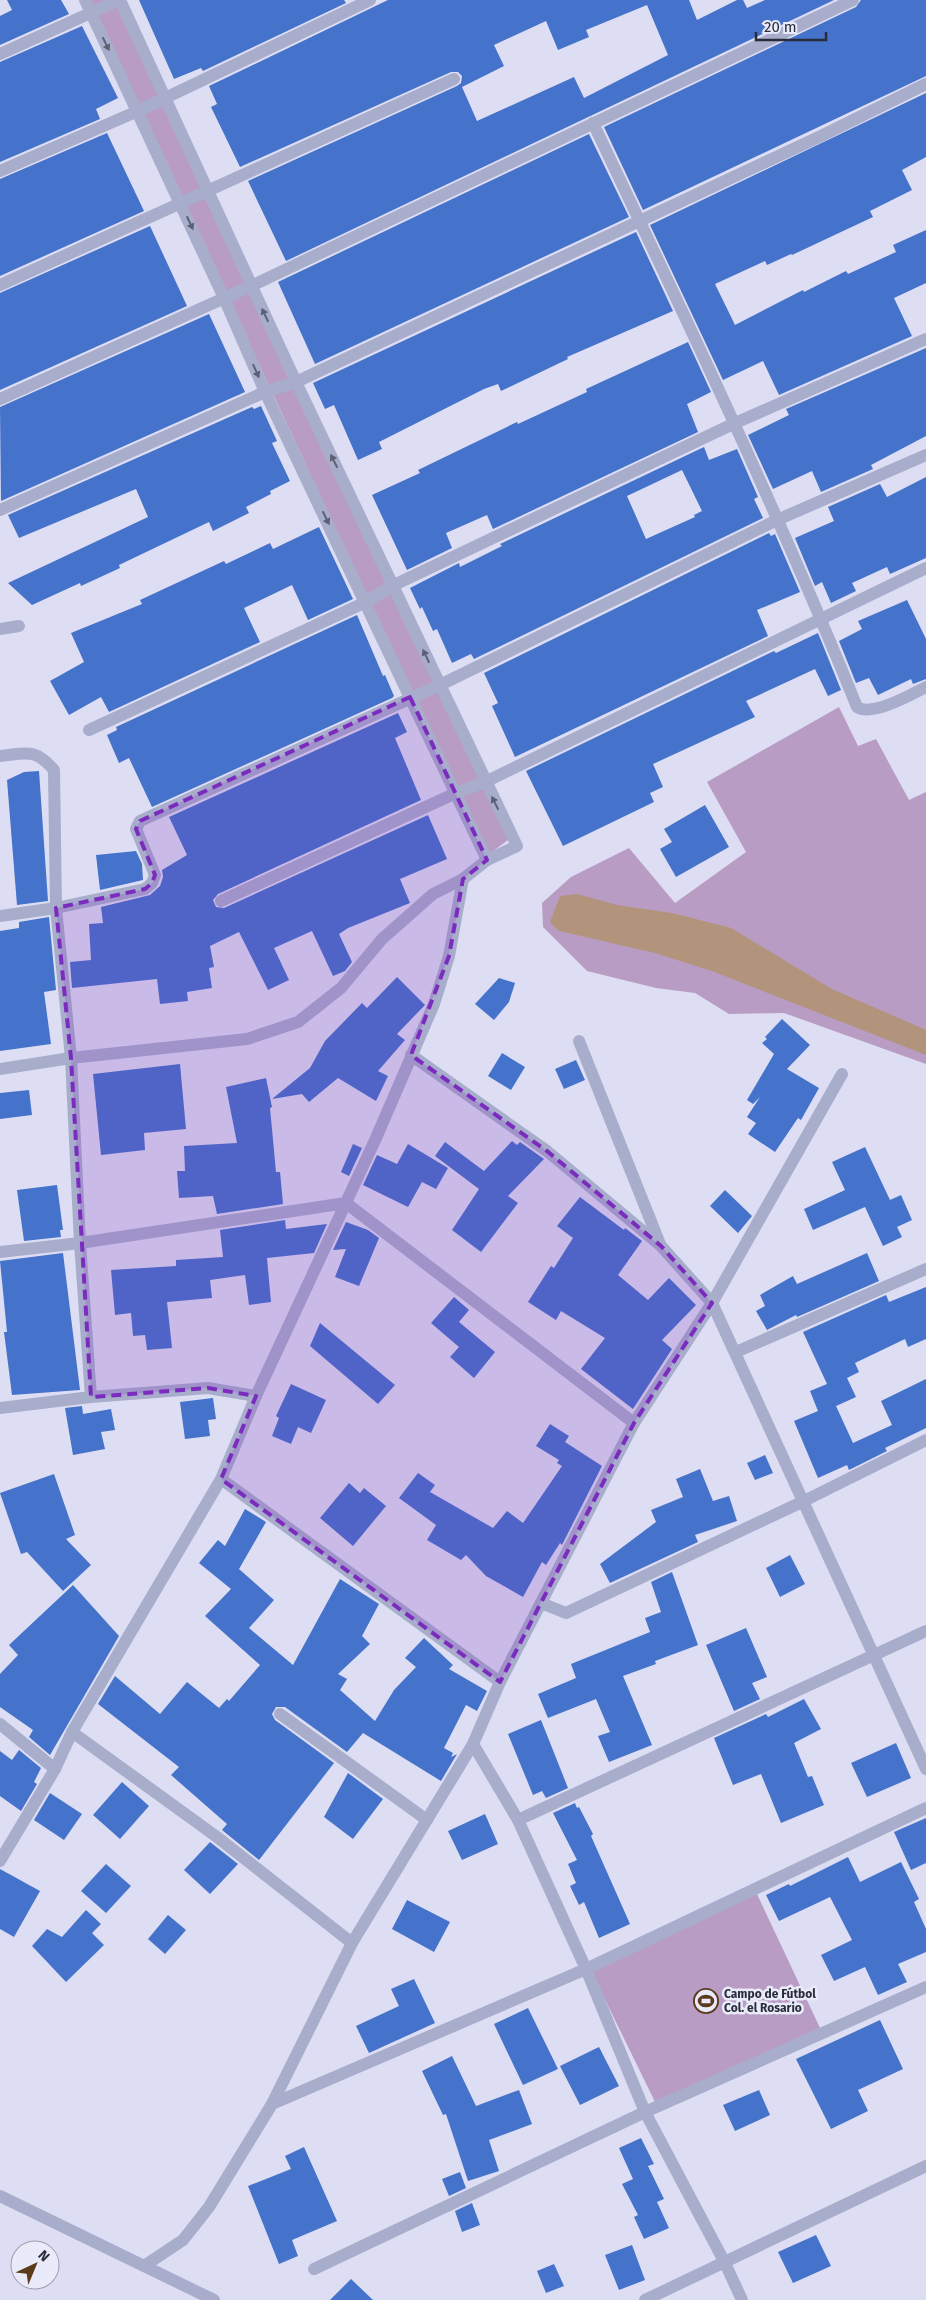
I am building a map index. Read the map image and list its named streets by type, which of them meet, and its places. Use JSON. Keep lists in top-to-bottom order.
{
  "places": {
    "sports": ["Campo de Fútbol Col. el Rosario"]
  },
  "scale_bar": "20 m",
  "north": "top right"
}
